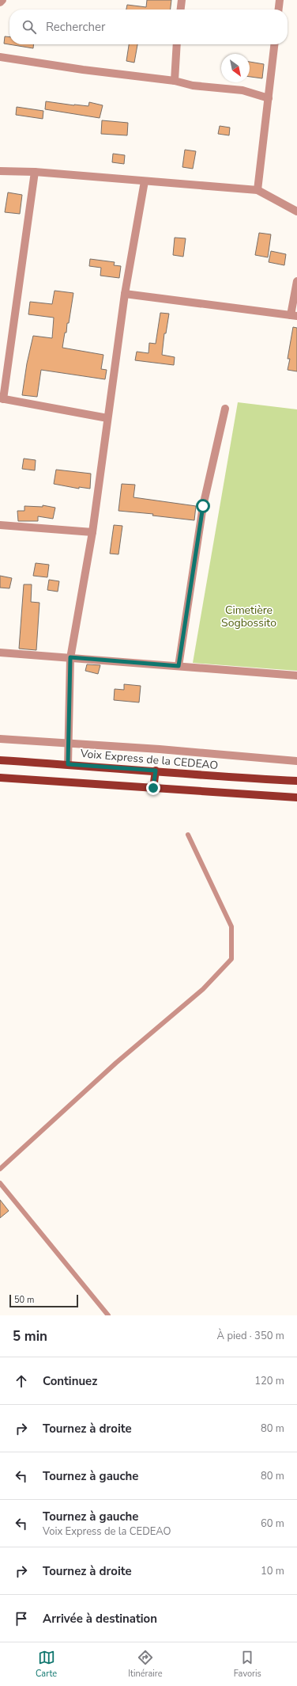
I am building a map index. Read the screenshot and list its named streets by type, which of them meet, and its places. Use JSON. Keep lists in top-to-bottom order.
{
  "streets": {
    "main road": ["Voix Express de la CEDEAO"]
  },
  "parks": ["Cimetière Sogbossito"],
  "scale_bar": "50 m",
  "north": "bottom right",
  "page": {
    "search": "Rechercher",
    "scale": "50 m",
    "heading": ["5 min", "À pied · 350 m"],
    "list": [
      ["Continuez", "120 m"],
      ["Tournez à droite", "80 m"],
      ["Tournez à gauche", "80 m"],
      ["Tournez à gauche", "Voix Express de la CEDEAO", "60 m"],
      ["Tournez à droite", "10 m"],
      "Arrivée à destination"
    ],
    "nav": ["Carte", "Itinéraire", "Favoris"]
  }
}
